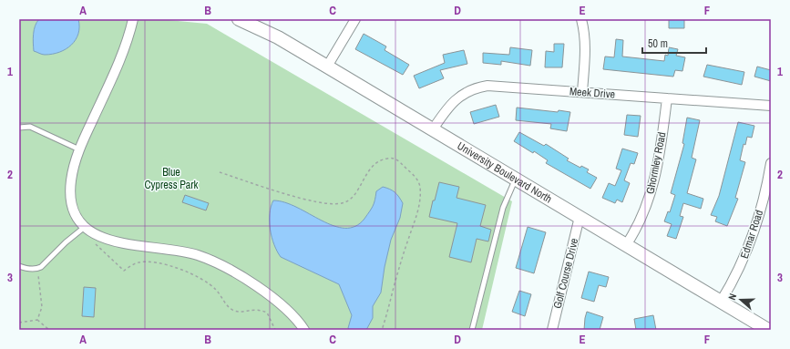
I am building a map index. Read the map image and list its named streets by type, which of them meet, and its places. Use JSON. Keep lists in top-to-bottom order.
{
  "streets": {
    "street": [
      "Meek Drive",
      "Ghormley Road",
      "University Boulevard North",
      "Edmar Road",
      "Golf Course Drive"
    ]
  },
  "crossings": [
    ["Meek Drive", "Ghormley Road"],
    ["Meek Drive", "University Boulevard North"],
    ["Ghormley Road", "University Boulevard North"],
    ["University Boulevard North", "Edmar Road"],
    ["University Boulevard North", "Golf Course Drive"]
  ],
  "parks": ["Blue Cypress Park"],
  "scale_bar": "50 m",
  "north": "left",
  "grid": {
    "columns": [
      "A",
      "B",
      "C",
      "D",
      "E",
      "F"
    ],
    "rows": ["1", "2", "3"]
  }
}
